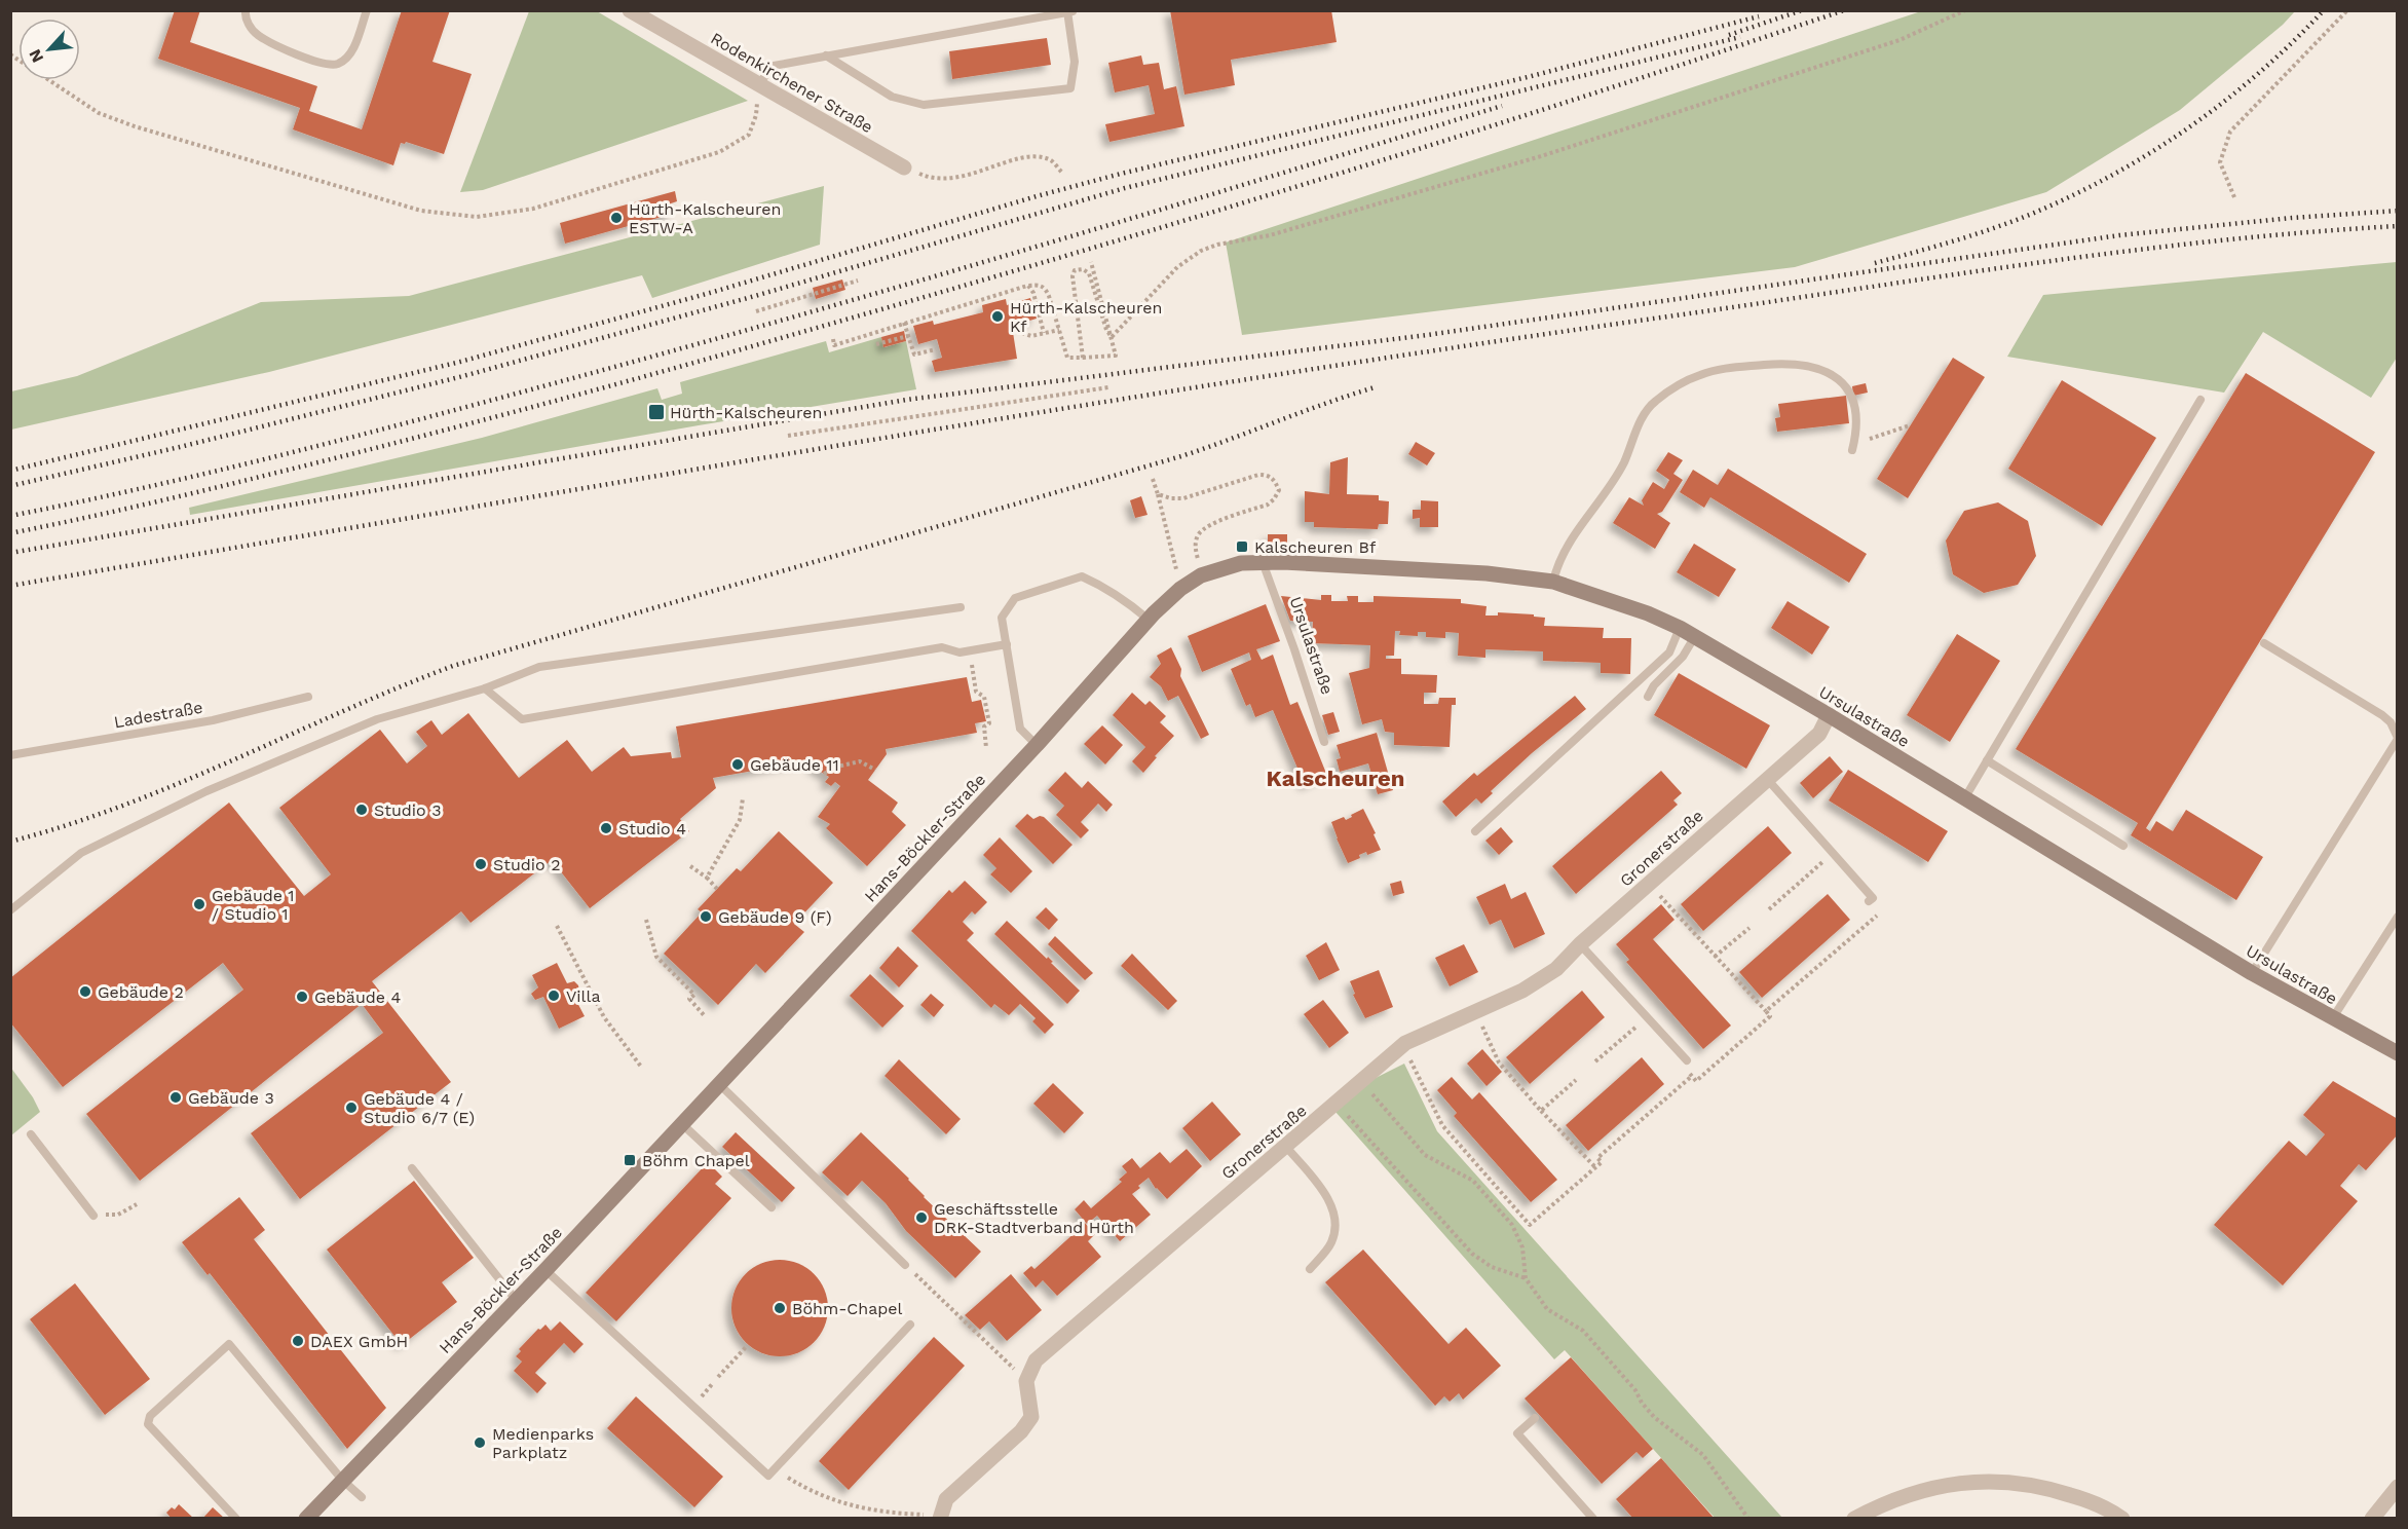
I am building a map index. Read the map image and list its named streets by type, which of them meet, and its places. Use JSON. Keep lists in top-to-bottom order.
{
  "streets": {
    "street": [
      "Rodenkirchener Straße",
      "Ursulastraße",
      "Hans-Böckler-Straße",
      "Gronerstraße"
    ],
    "lane": ["Ladestraße"]
  },
  "crossings": [
    ["Ursulastraße", "Hans-Böckler-Straße"],
    ["Ursulastraße", "Gronerstraße"]
  ],
  "districts": ["Kalscheuren"],
  "places": {
    "other": [
      "Hürth-Kalscheuren ESTW-A",
      "Hürth-Kalscheuren Kf",
      "Gebäude 11",
      "Studio 3",
      "Studio 4",
      "Studio 2",
      "Gebäude 1 / Studio 1",
      "Gebäude 9 (F)",
      "Gebäude 2",
      "Villa",
      "Gebäude 4",
      "Gebäude 3",
      "Gebäude 4 / Studio 6/7 (E)",
      "Geschäftsstelle DRK-Stadtverband Hürth",
      "Böhm-Chapel",
      "DAEX GmbH",
      "Medienparks Parkplatz"
    ],
    "transit": ["Hürth-Kalscheuren", "Kalscheuren Bf", "Böhm Chapel"]
  },
  "north": "bottom left"
}
